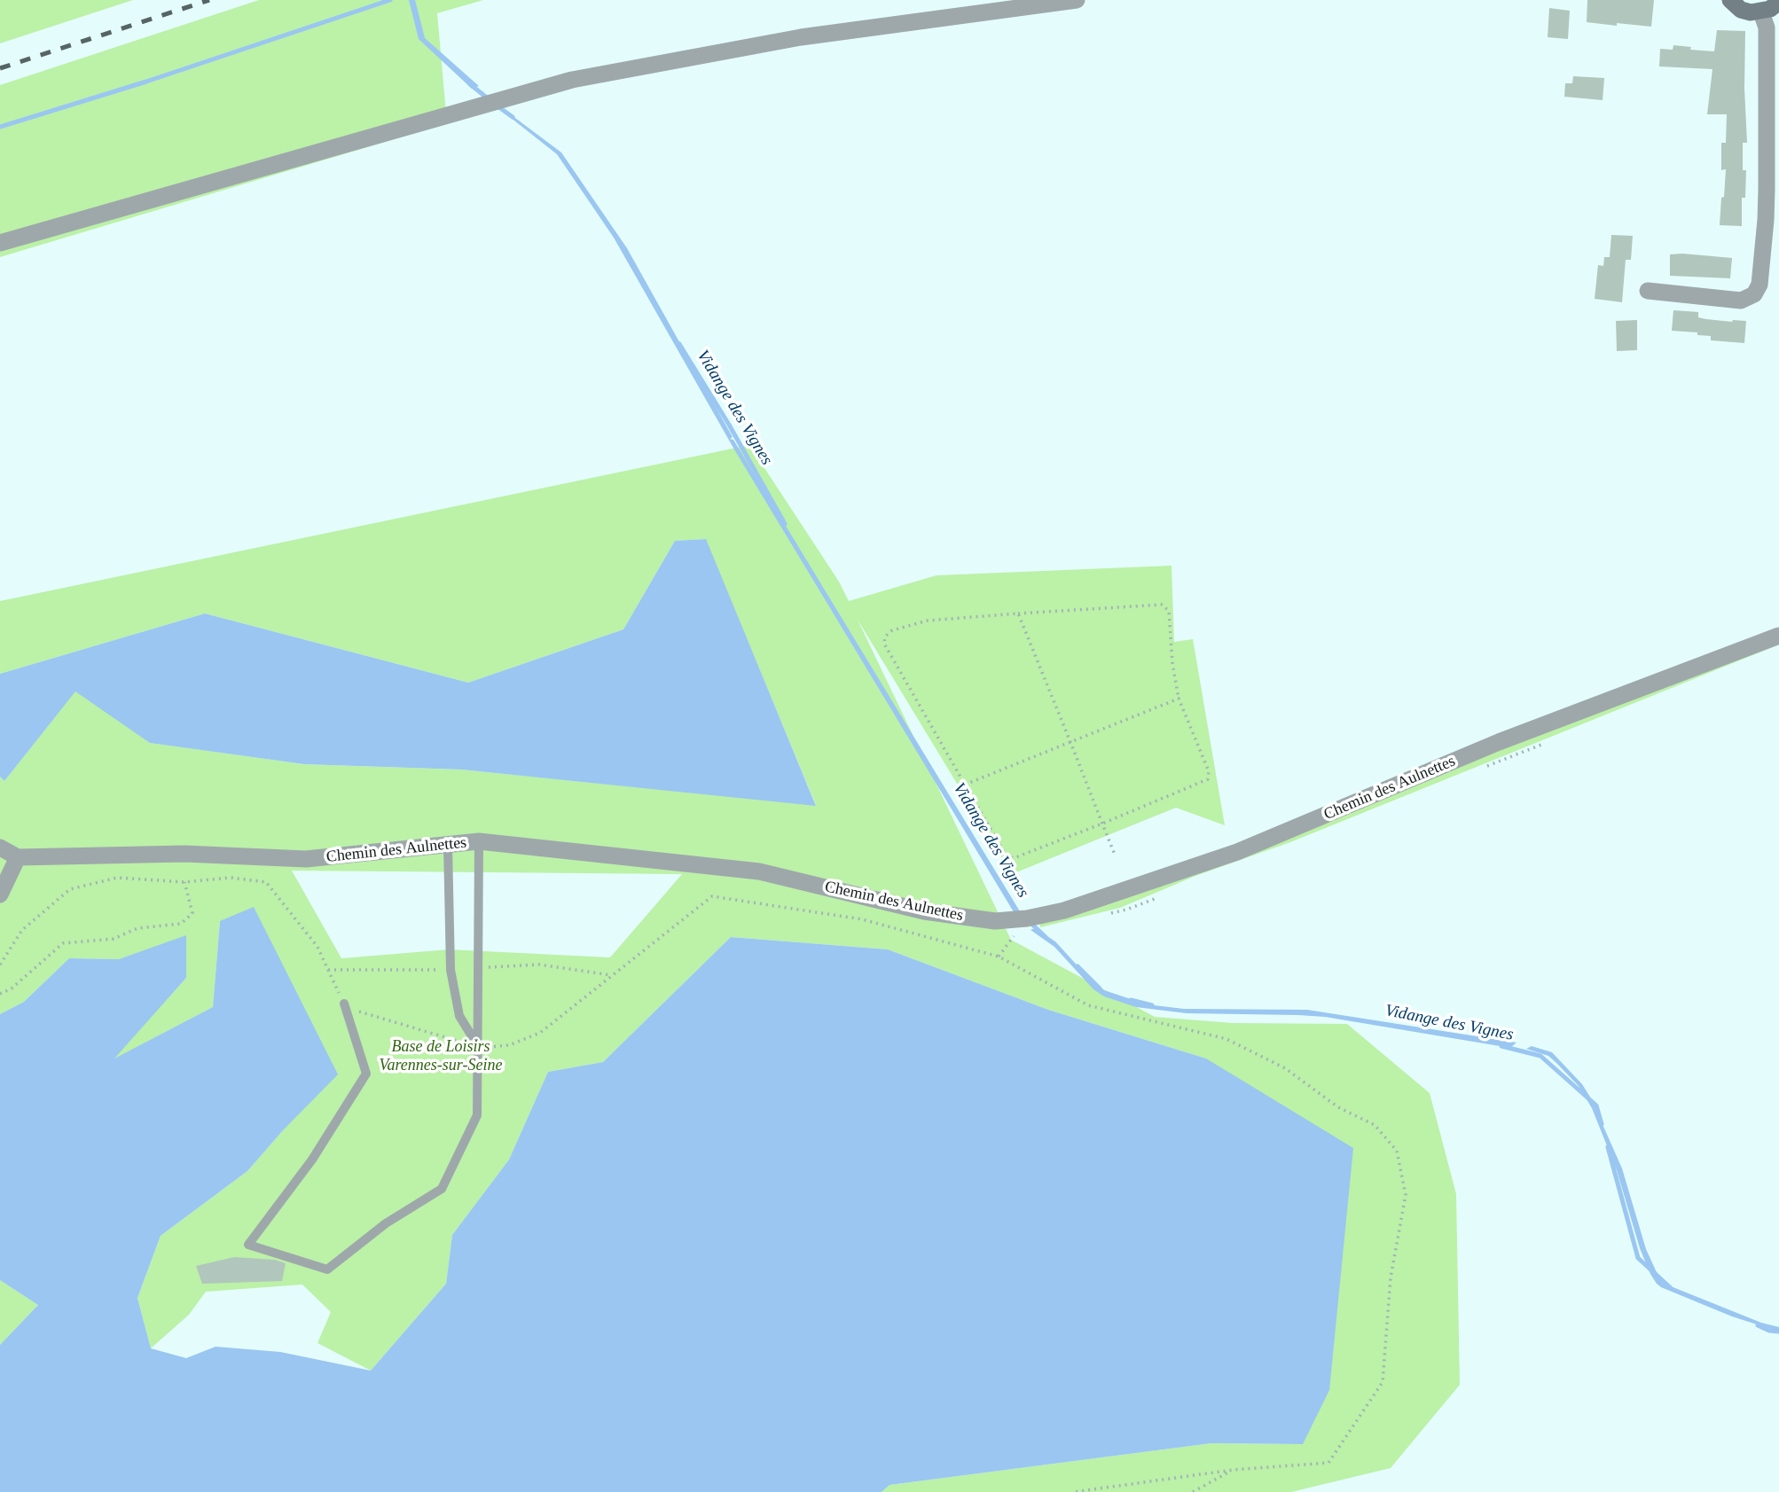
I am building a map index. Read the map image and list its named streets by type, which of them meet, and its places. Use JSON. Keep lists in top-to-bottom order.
{
  "streets": {
    "street": ["Chemin des Aulnettes"]
  },
  "water": ["Vidange des Vignes"],
  "parks": ["Base de Loisirs Varennes-sur-Seine"]
}
